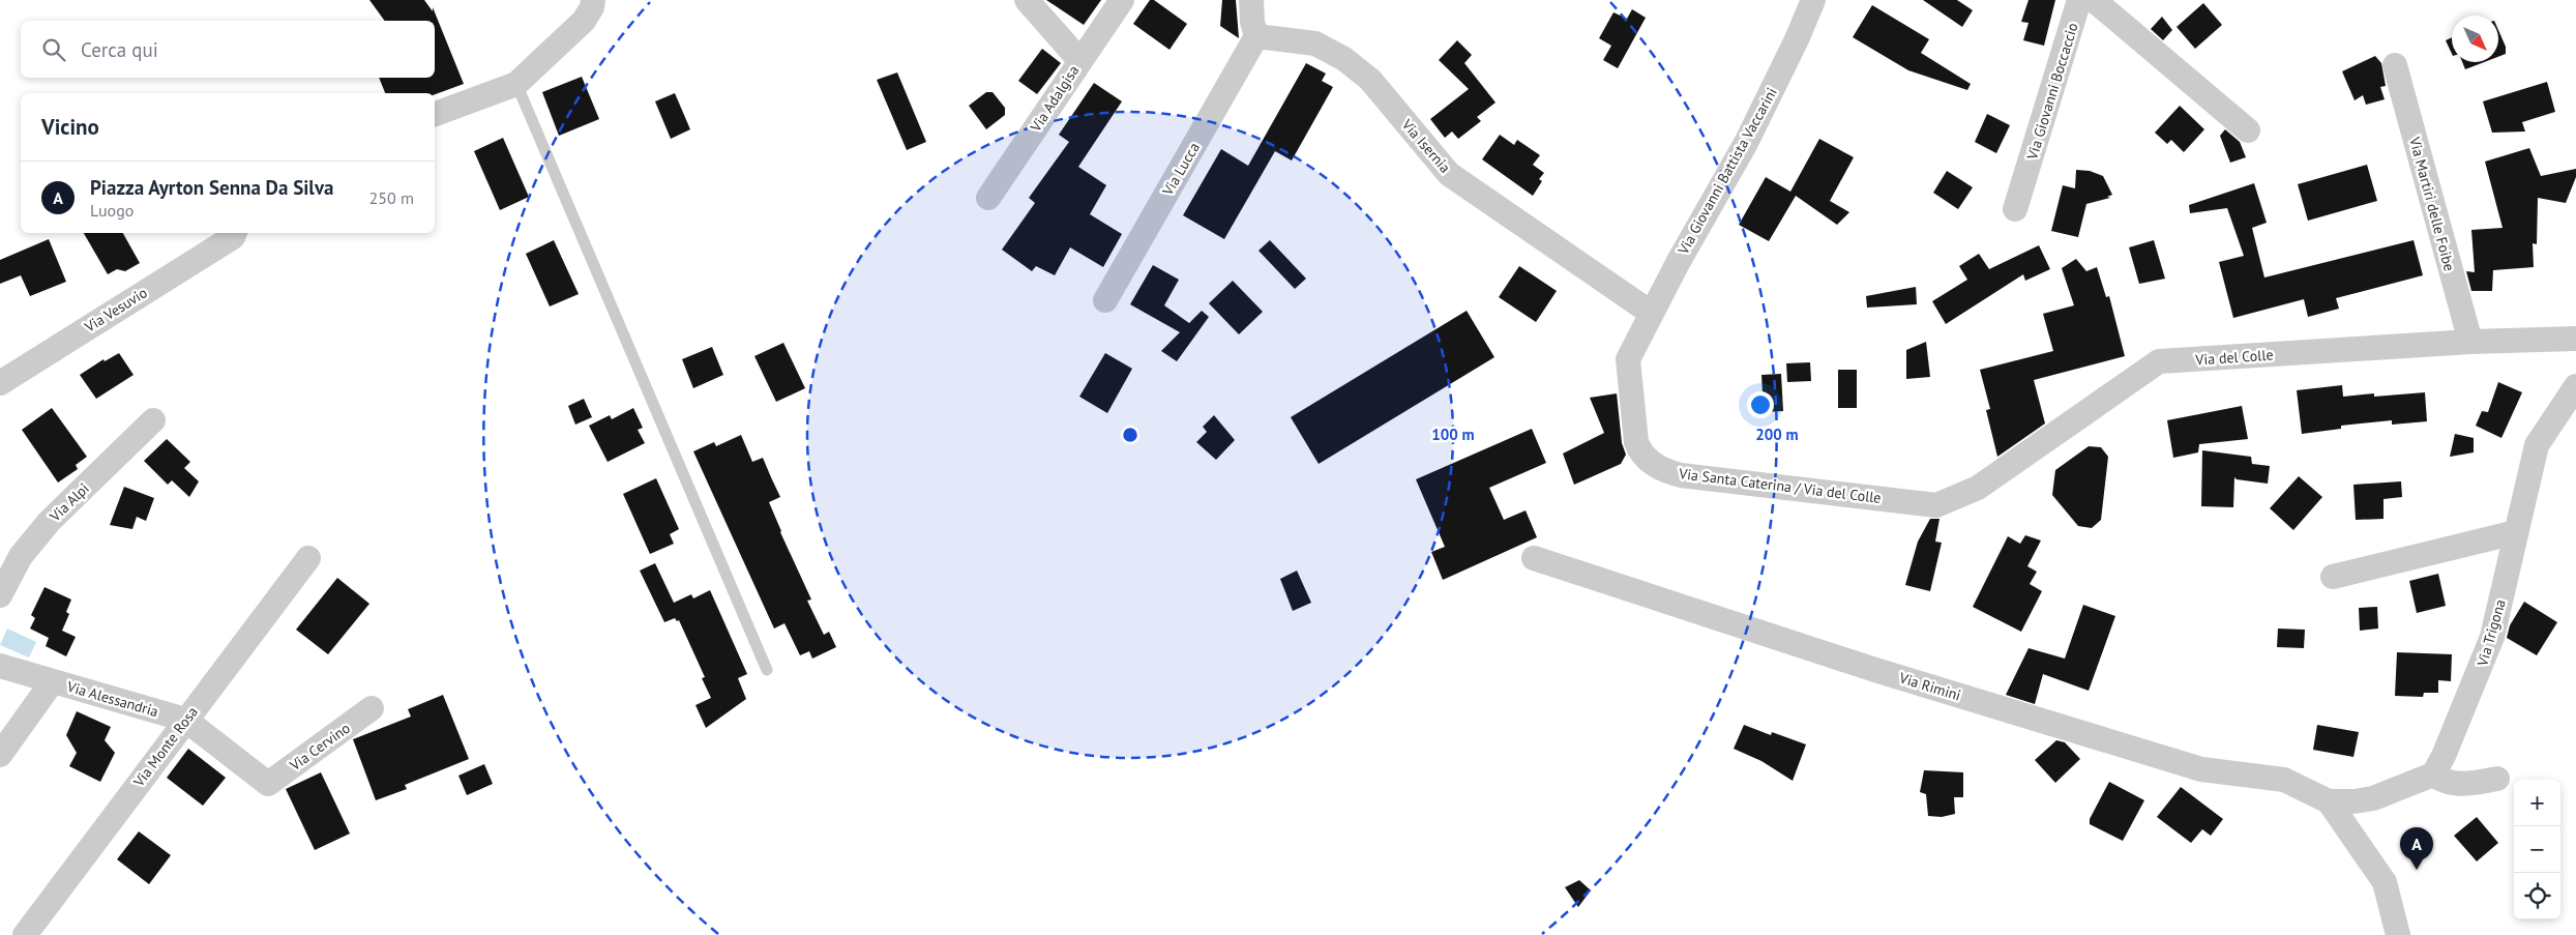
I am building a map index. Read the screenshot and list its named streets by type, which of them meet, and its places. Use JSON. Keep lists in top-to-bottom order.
{
  "streets": {
    "street": [
      "Via Giovanni Boccaccio",
      "Via Adalgisa",
      "Via Isernia",
      "Via Lucca",
      "Via Giovanni Battista Vaccarini",
      "Via Martiri delle Foibe",
      "Via Vesuvio",
      "Via del Colle",
      "Via Santa Caterina / Via del Colle",
      "Via Alpi",
      "Via Trigona",
      "Via Rimini",
      "Via Alessandria",
      "Via Monte Rosa",
      "Via Cervino"
    ]
  },
  "crossings": [
    ["Via Isernia", "Via Lucca"],
    ["Via Isernia", "Via Giovanni Battista Vaccarini"],
    ["Via Giovanni Battista Vaccarini", "Via Santa Caterina / Via del Colle"],
    ["Via Martiri delle Foibe", "Via del Colle"],
    ["Via del Colle", "Via Santa Caterina / Via del Colle"],
    ["Via Alessandria", "Via Monte Rosa"],
    ["Via Alessandria", "Via Cervino"]
  ],
  "north": "bottom right",
  "page": {
    "search": "Cerca qui",
    "heading": "Vicino",
    "list": [
      {
        "mark": "A",
        "name": "Piazza Ayrton Senna Da Silva",
        "note": "Luogo",
        "value": "250 m"
      }
    ],
    "map_buttons": ["+", "−"],
    "pins": "A"
  },
  "rings": ["100 m", "200 m"]
}
